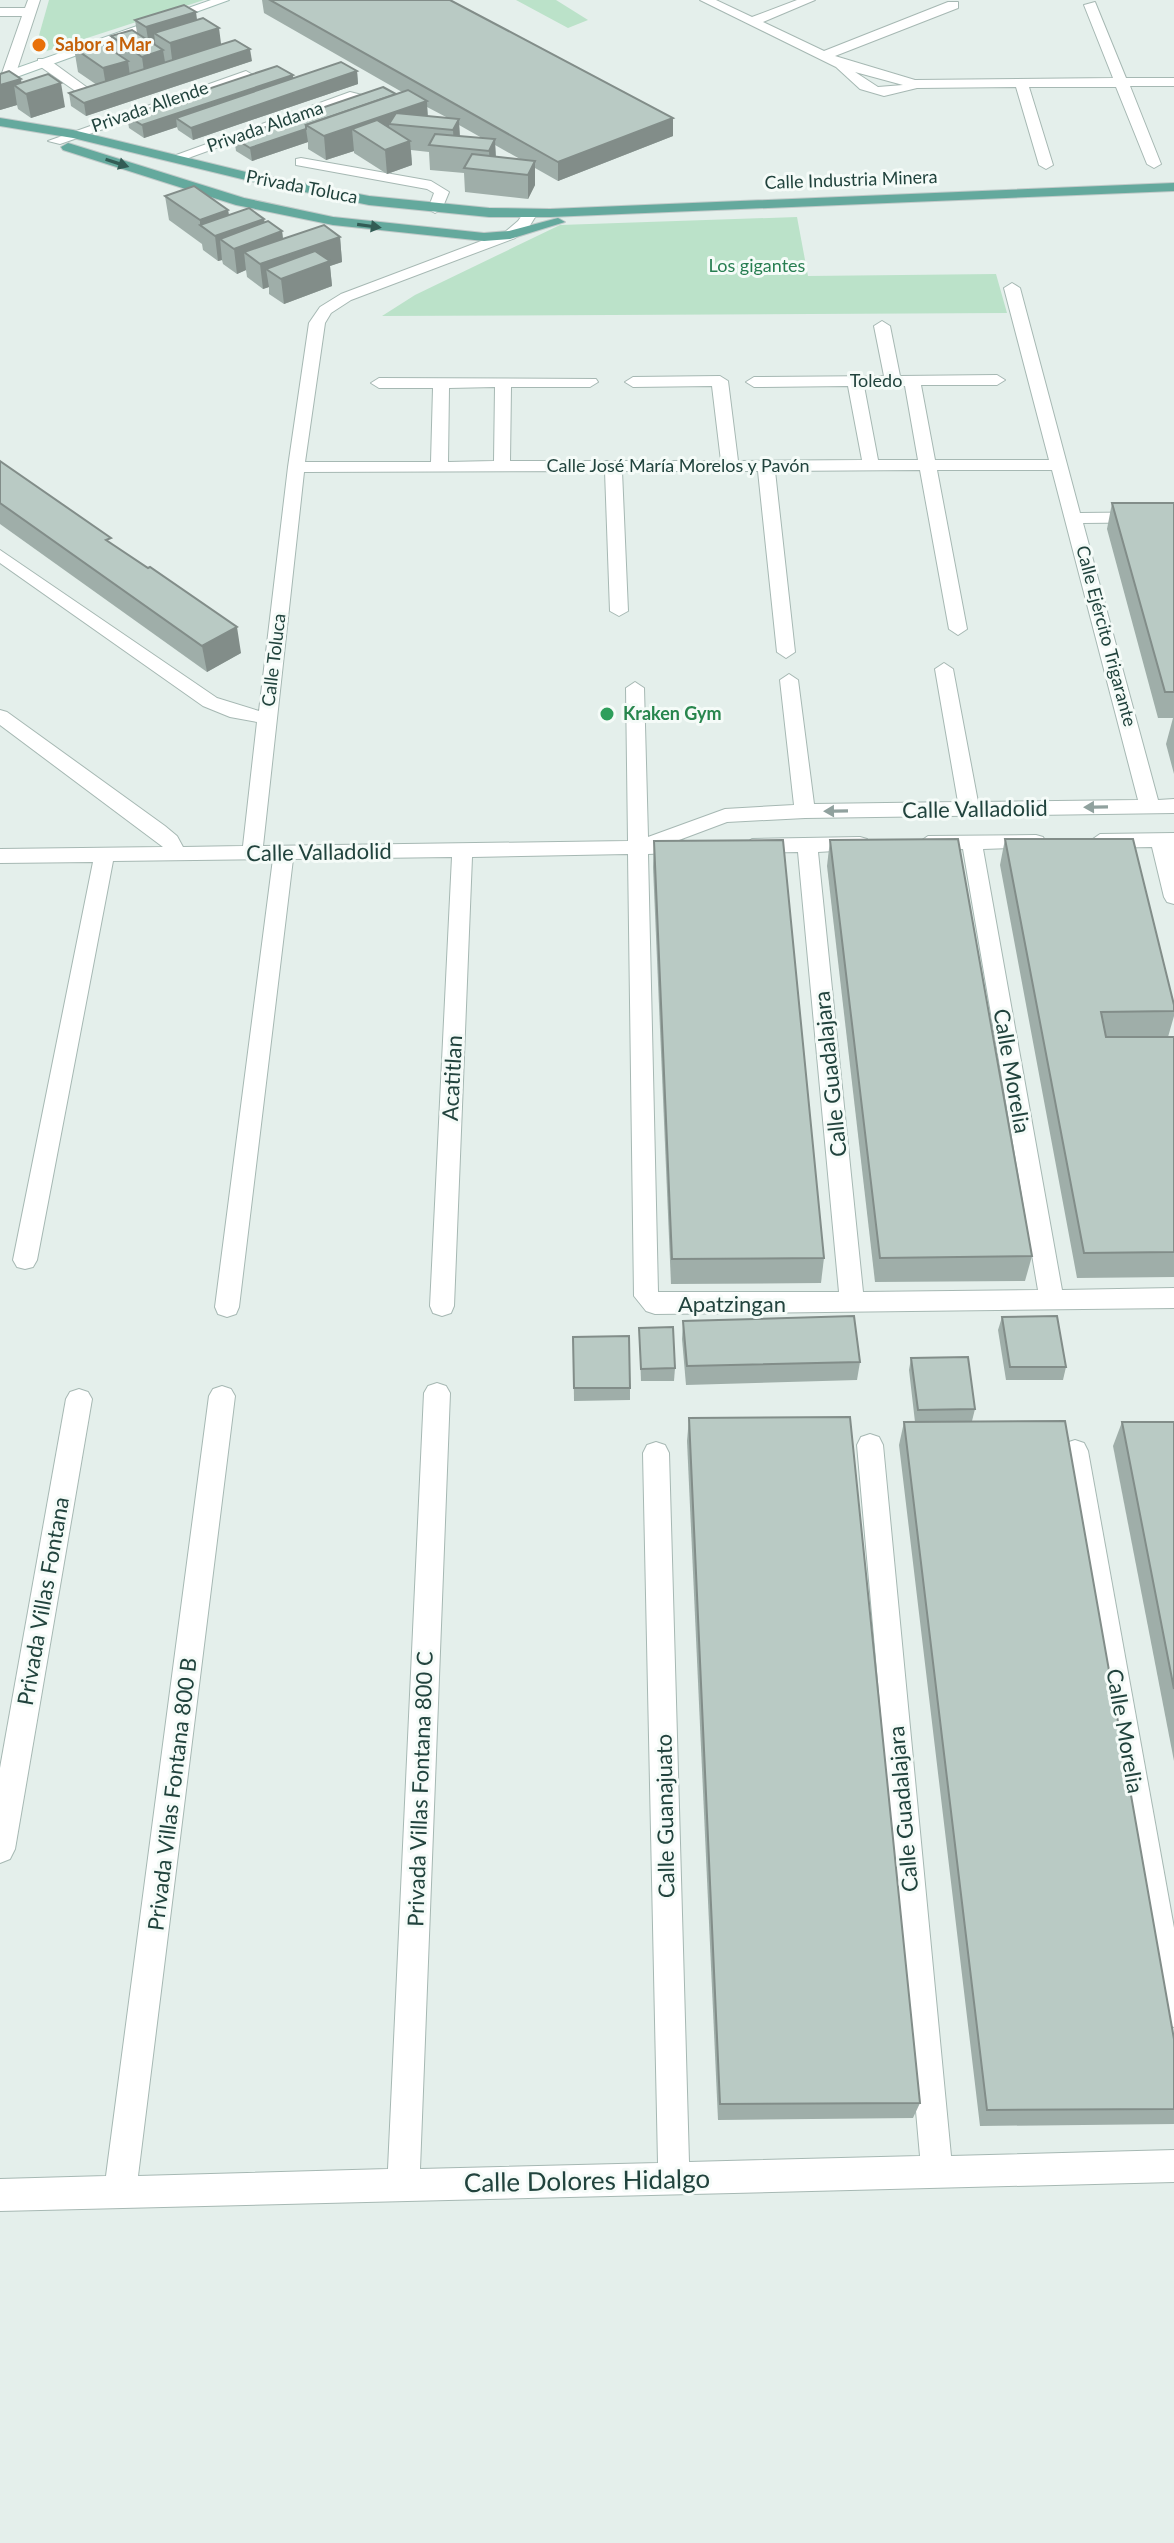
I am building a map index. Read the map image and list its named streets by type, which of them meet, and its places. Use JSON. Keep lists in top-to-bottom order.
{
  "streets": {
    "main road": ["Calle Industria Minera", "Privada Toluca"],
    "street": [
      "Privada Allende",
      "Privada Aldama",
      "Toledo",
      "Calle José María Morelos y Pavón",
      "Calle Ejército Trigarante",
      "Calle Toluca",
      "Calle Valladolid",
      "Calle Morelia",
      "Calle Guadalajara",
      "Acatitlan",
      "Apatzingan",
      "Privada Villas Fontana",
      "Privada Villas Fontana 800 C",
      "Privada Villas Fontana 800 B",
      "Calle Guanajuato",
      "Calle Dolores Hidalgo"
    ]
  },
  "crossings": [
    ["Privada Allende", "Privada Toluca"],
    ["Privada Aldama", "Privada Toluca"],
    ["Calle Industria Minera", "Privada Toluca"],
    ["Calle José María Morelos y Pavón", "Calle Ejército Trigarante"],
    ["Calle José María Morelos y Pavón", "Calle Toluca"],
    ["Calle Ejército Trigarante", "Calle Valladolid"],
    ["Calle Toluca", "Calle Valladolid"],
    ["Calle Valladolid", "Calle Morelia"],
    ["Calle Valladolid", "Calle Guadalajara"],
    ["Calle Valladolid", "Acatitlan"],
    ["Calle Valladolid", "Apatzingan"],
    ["Calle Morelia", "Apatzingan"],
    ["Calle Guadalajara", "Apatzingan"],
    ["Calle Guadalajara", "Calle Dolores Hidalgo"],
    ["Privada Villas Fontana 800 C", "Calle Dolores Hidalgo"],
    ["Privada Villas Fontana 800 B", "Calle Dolores Hidalgo"],
    ["Calle Guanajuato", "Calle Dolores Hidalgo"]
  ],
  "parks": ["Los gigantes"],
  "places": ["Sabor a Mar", "Kraken Gym"]
}
